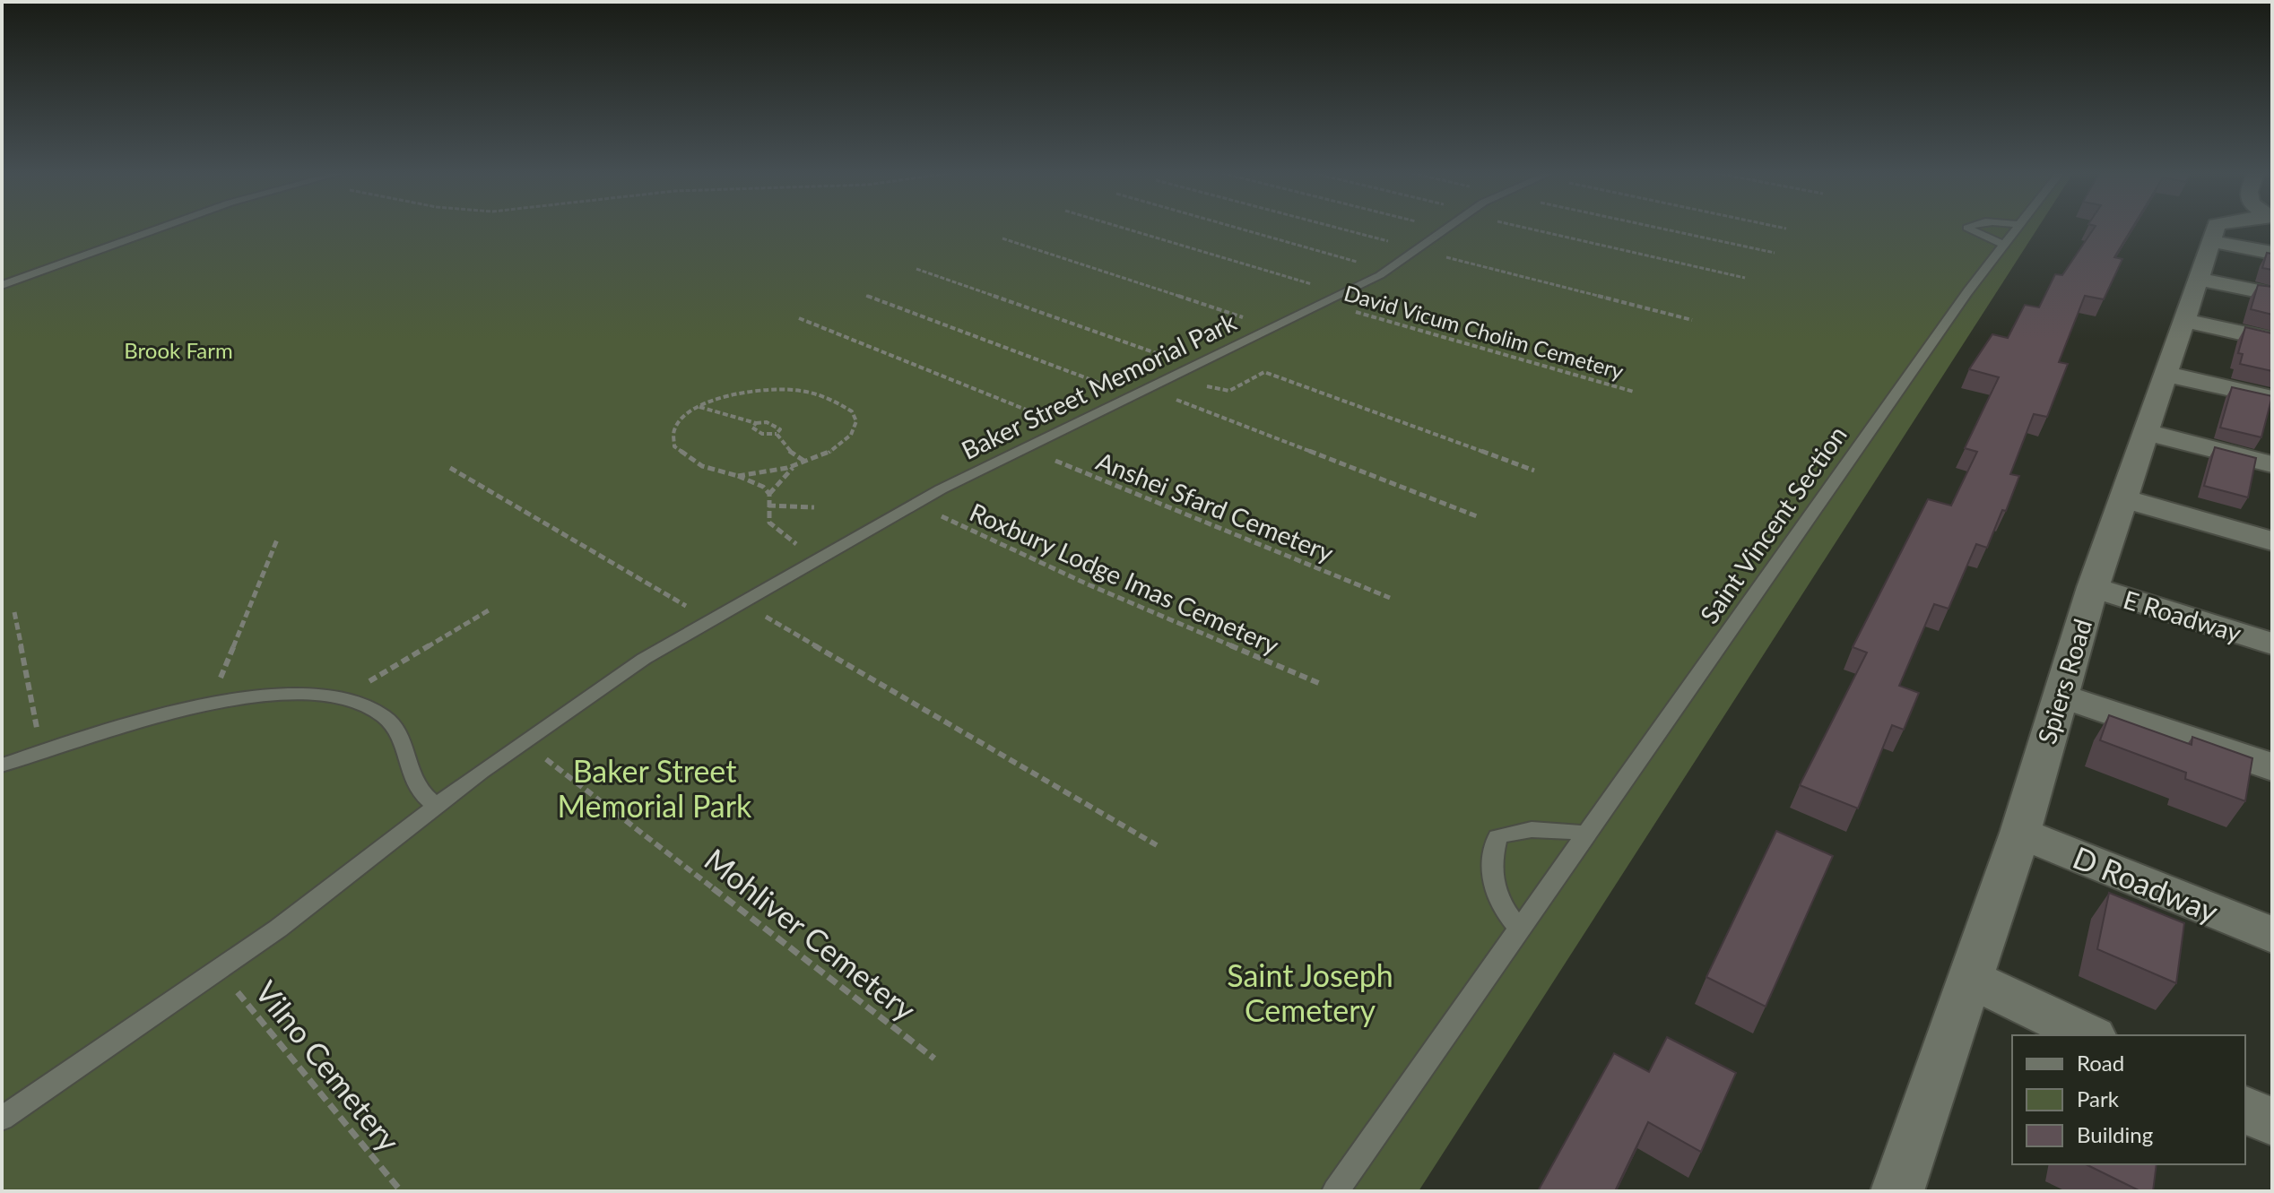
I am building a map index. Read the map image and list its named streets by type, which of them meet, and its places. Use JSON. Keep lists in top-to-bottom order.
{
  "streets": {
    "street": ["E Roadway", "Spiers Road", "D Roadway"],
    "lane": ["Baker Street Memorial Park", "Saint Vincent Section"],
    "path": [
      "David Vicum Cholim Cemetery",
      "Anshei Sfard Cemetery",
      "Roxbury Lodge Imas Cemetery",
      "Mohliver Cemetery",
      "Vilno Cemetery"
    ]
  },
  "crossings": [
    ["David Vicum Cholim Cemetery", "Baker Street Memorial Park"],
    ["Baker Street Memorial Park", "Anshei Sfard Cemetery"],
    ["Baker Street Memorial Park", "Roxbury Lodge Imas Cemetery"],
    ["Baker Street Memorial Park", "Mohliver Cemetery"],
    ["Baker Street Memorial Park", "Vilno Cemetery"],
    ["E Roadway", "Spiers Road"],
    ["Spiers Road", "D Roadway"]
  ],
  "parks": ["Brook Farm", "Baker Street Memorial Park", "Saint Joseph Cemetery"],
  "legend": ["Road", "Park", "Building"]
}
